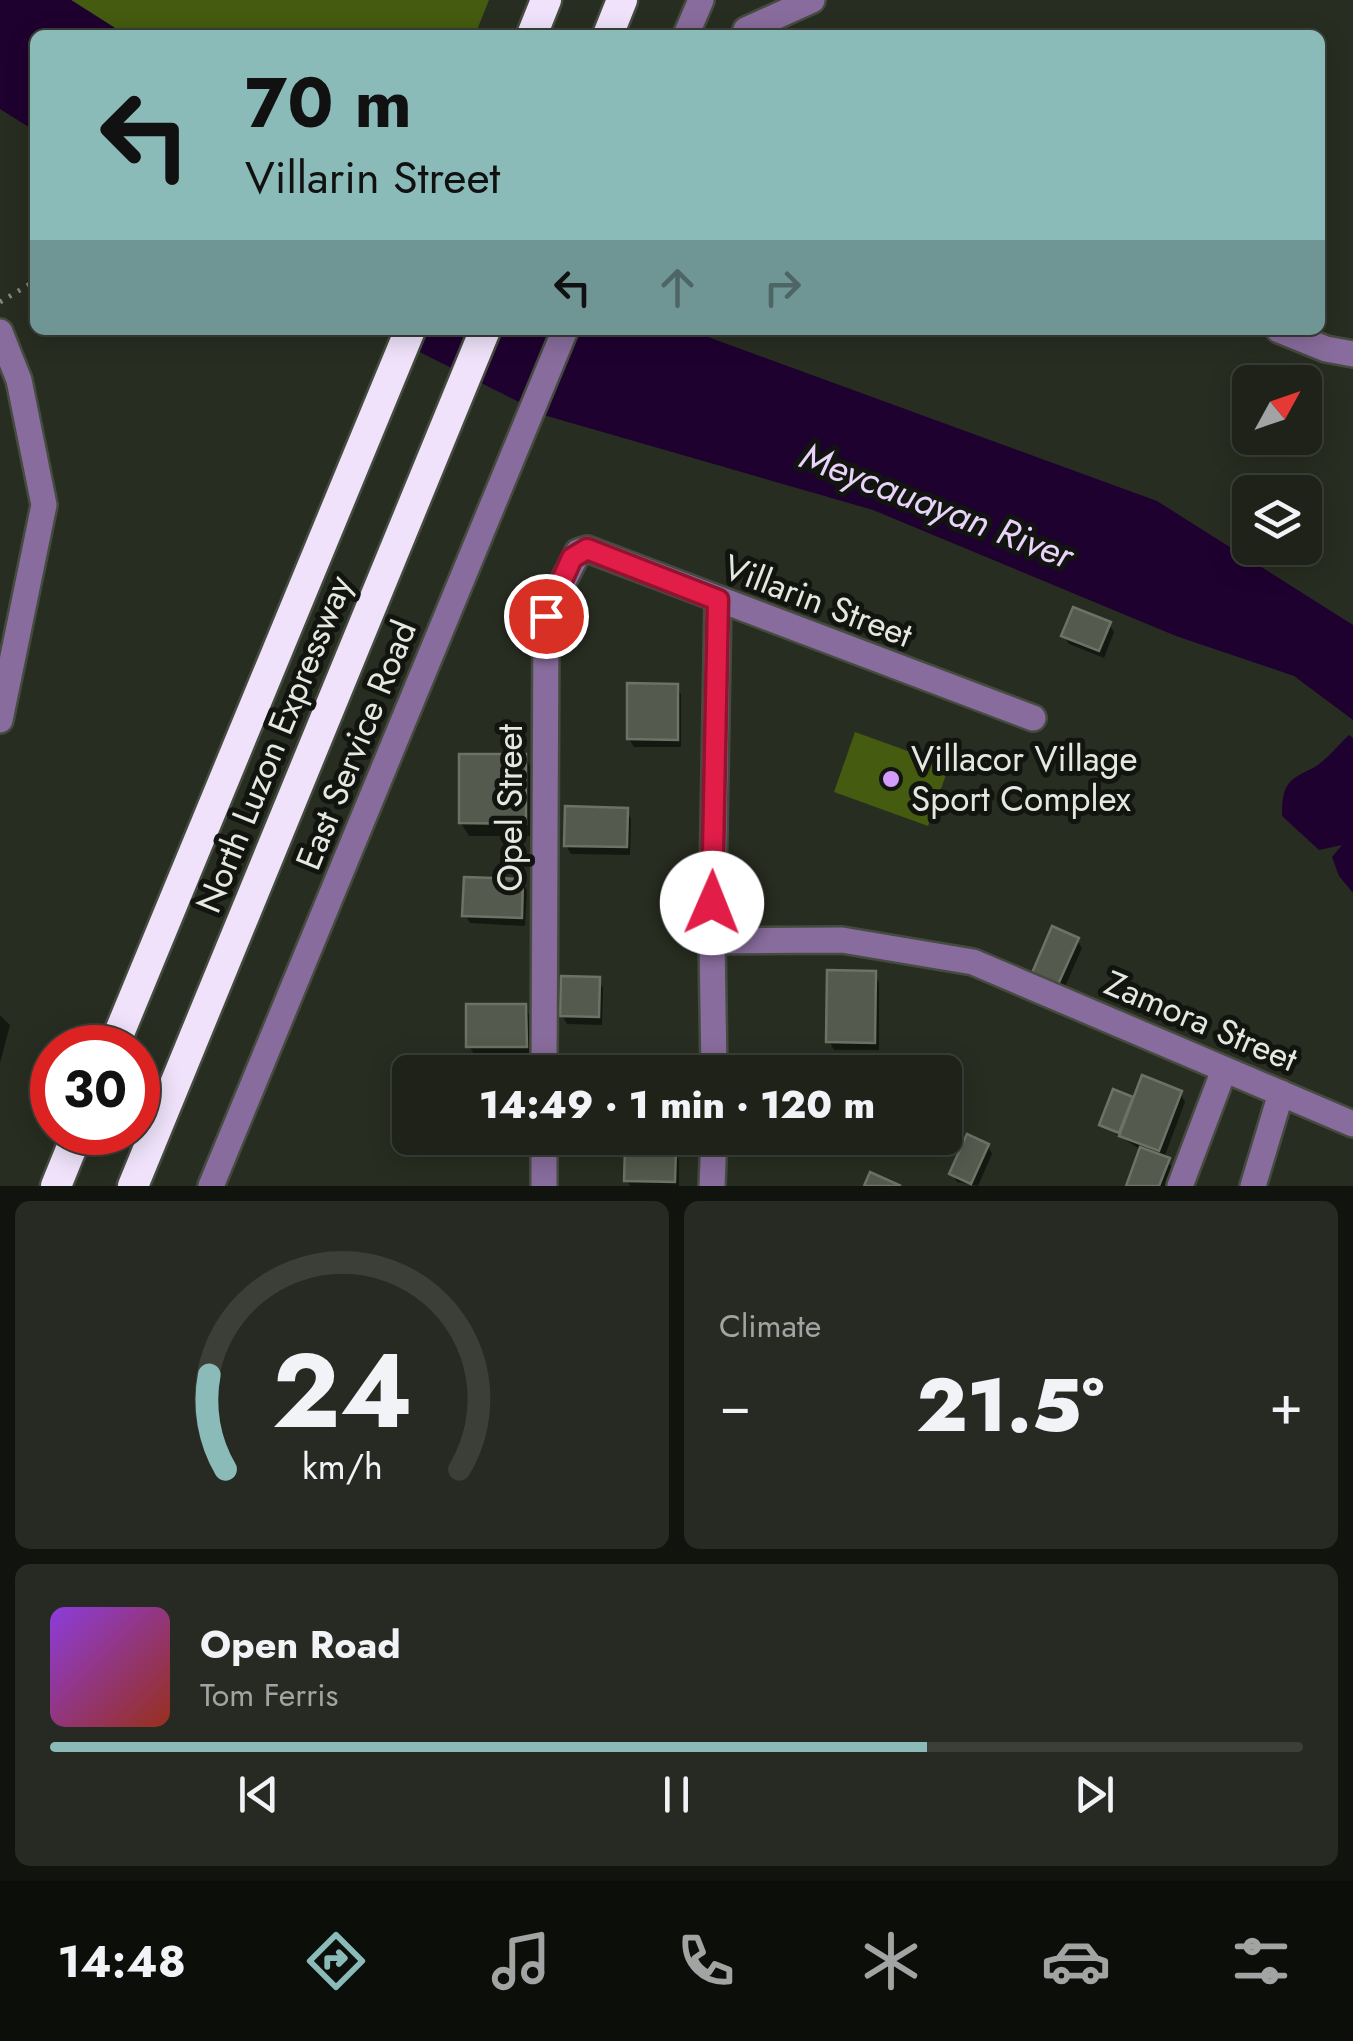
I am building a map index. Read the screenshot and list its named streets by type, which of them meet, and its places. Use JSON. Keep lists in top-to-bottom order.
{
  "streets": {
    "highway": ["North Luzon Expressway"],
    "street": [
      "Villarin Street",
      "East Service Road",
      "Opel Street",
      "Zamora Street"
    ]
  },
  "crossings": [
    ["Villarin Street", "Opel Street"]
  ],
  "water": ["Meycauayan River"],
  "places": ["Villacor Village Sport Complex"],
  "north": "top right",
  "page": {
    "turn": ["70 m", "Villarin Street"],
    "limit": "30",
    "trip": "14:49 · 1 min · 120 m",
    "tile": "Climate",
    "heat": ["−", "21.5°", "+"],
    "song": ["Open Road", "Tom Ferris"],
    "tabs": "14:48",
    "gauge": ["24", "km/h"]
  }
}
